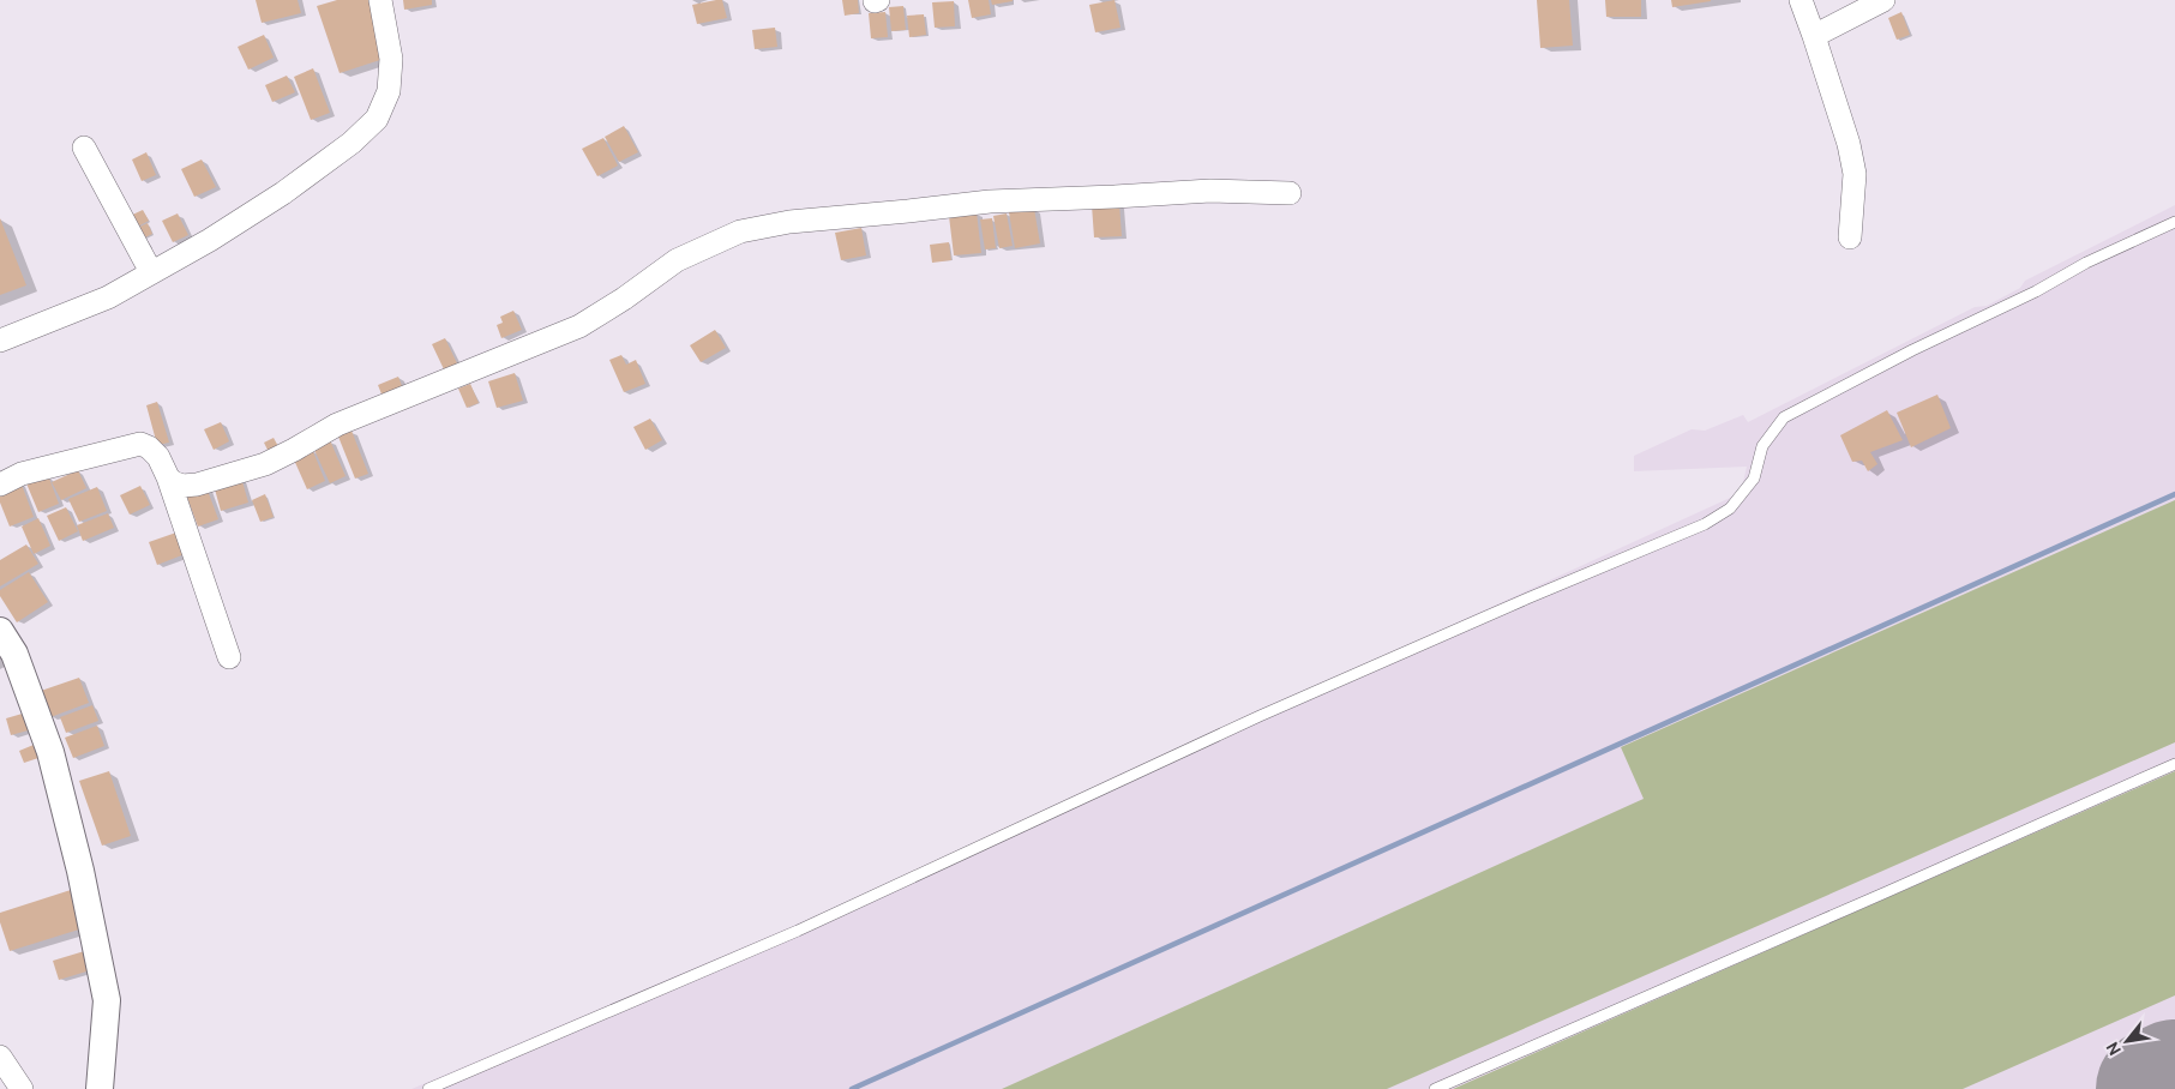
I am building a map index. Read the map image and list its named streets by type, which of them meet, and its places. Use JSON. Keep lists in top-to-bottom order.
{
  "north": "bottom left"
}
